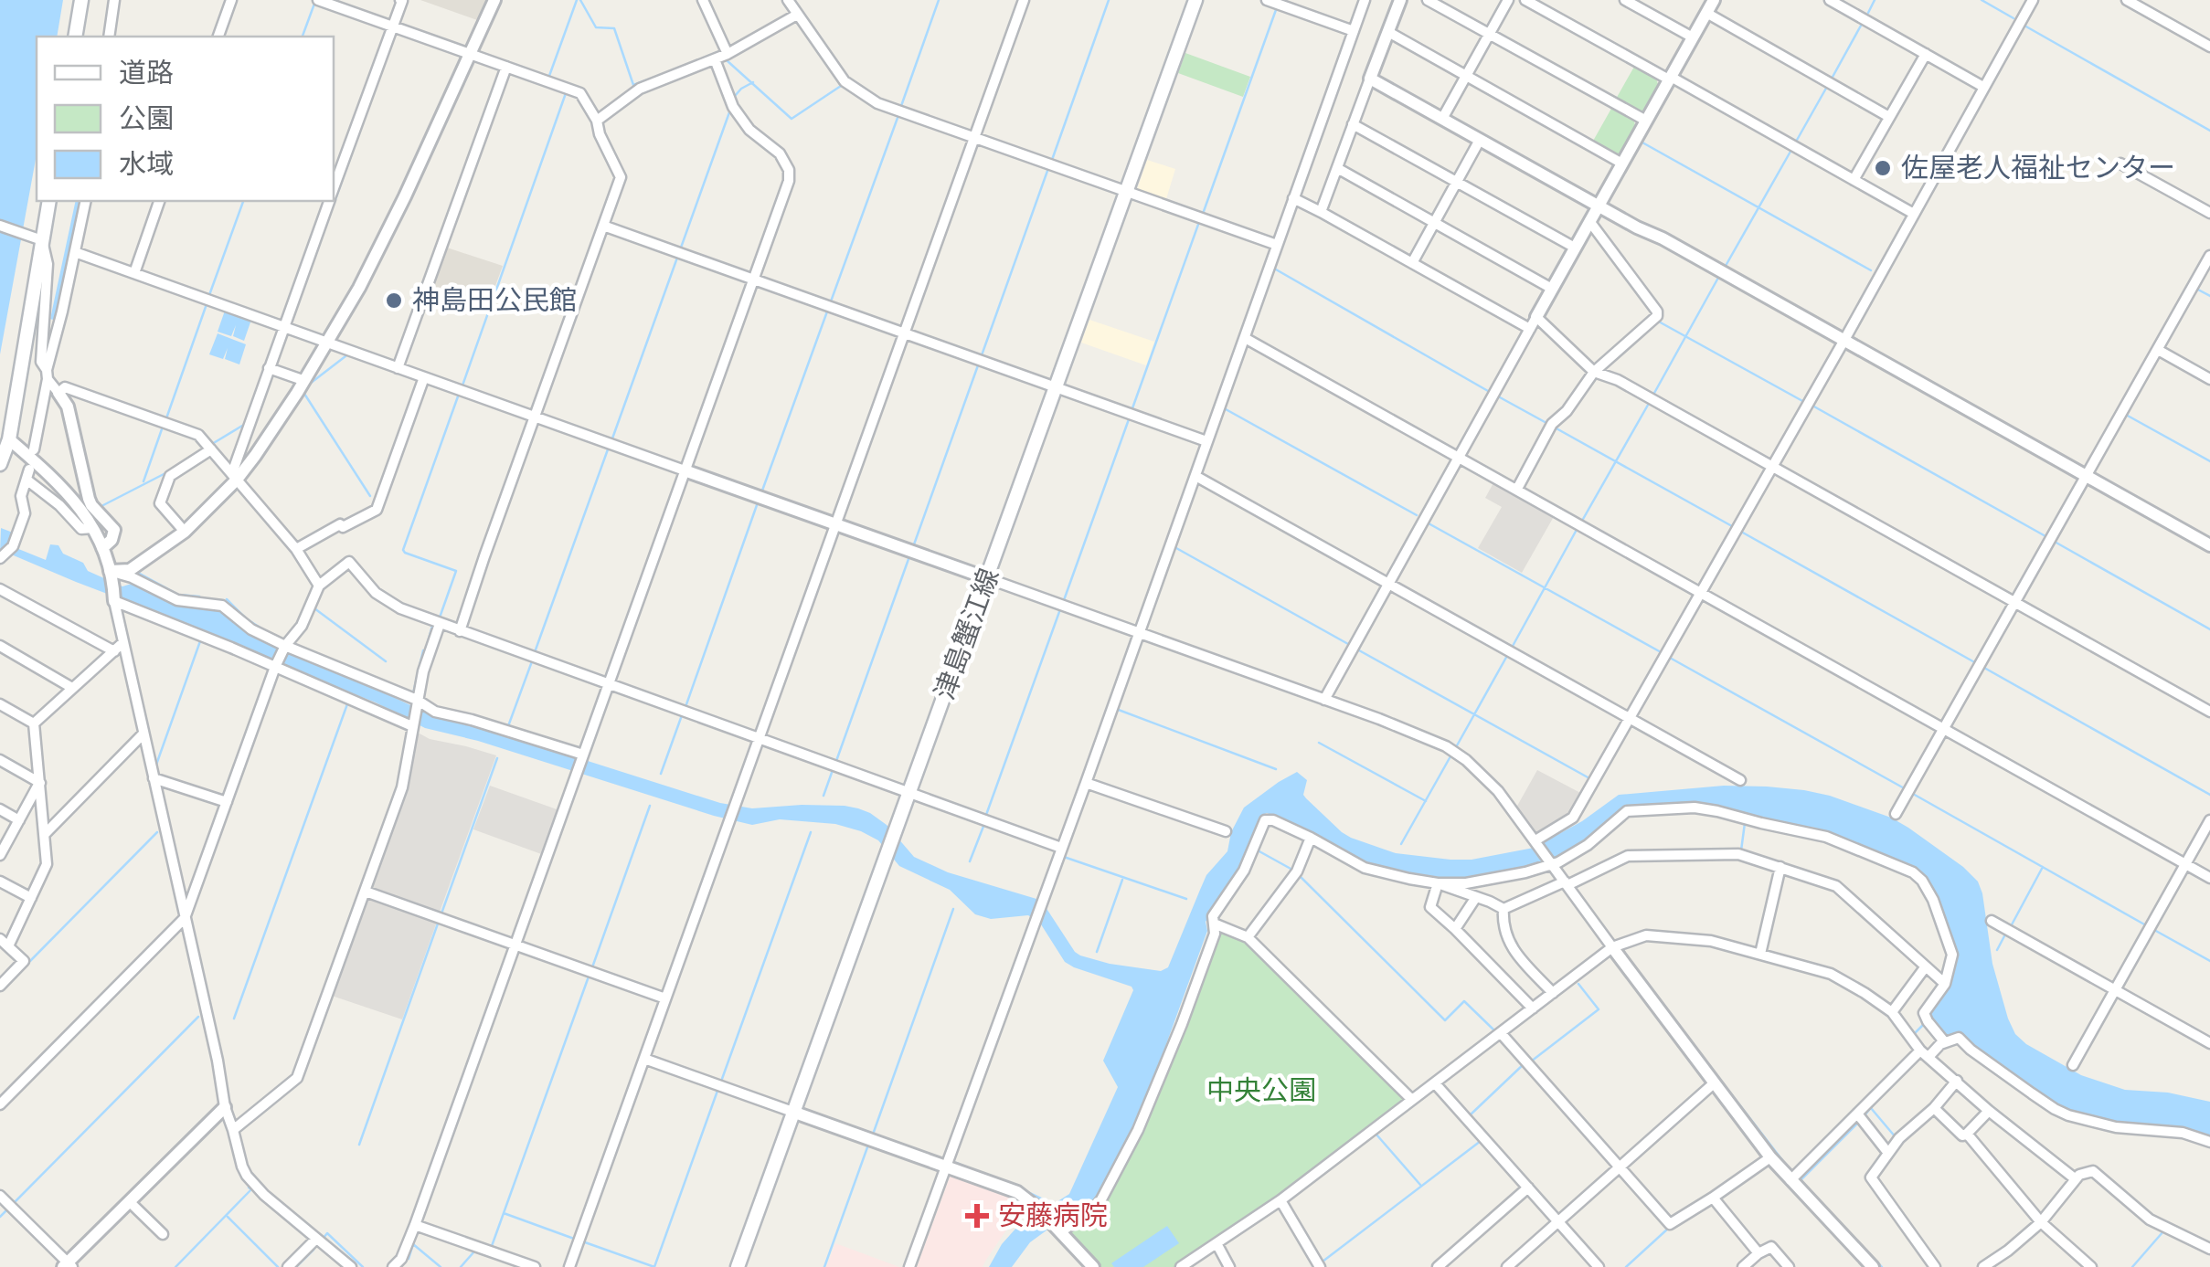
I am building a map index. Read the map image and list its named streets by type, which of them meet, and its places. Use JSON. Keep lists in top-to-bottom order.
{
  "streets": {
    "main road": ["津島蟹江線"]
  },
  "parks": ["中央公園"],
  "places": {
    "other": ["佐屋老人福祉センター", "神島田公民館"],
    "health": ["安藤病院"]
  },
  "legend": ["道路", "公園", "水域"]
}
